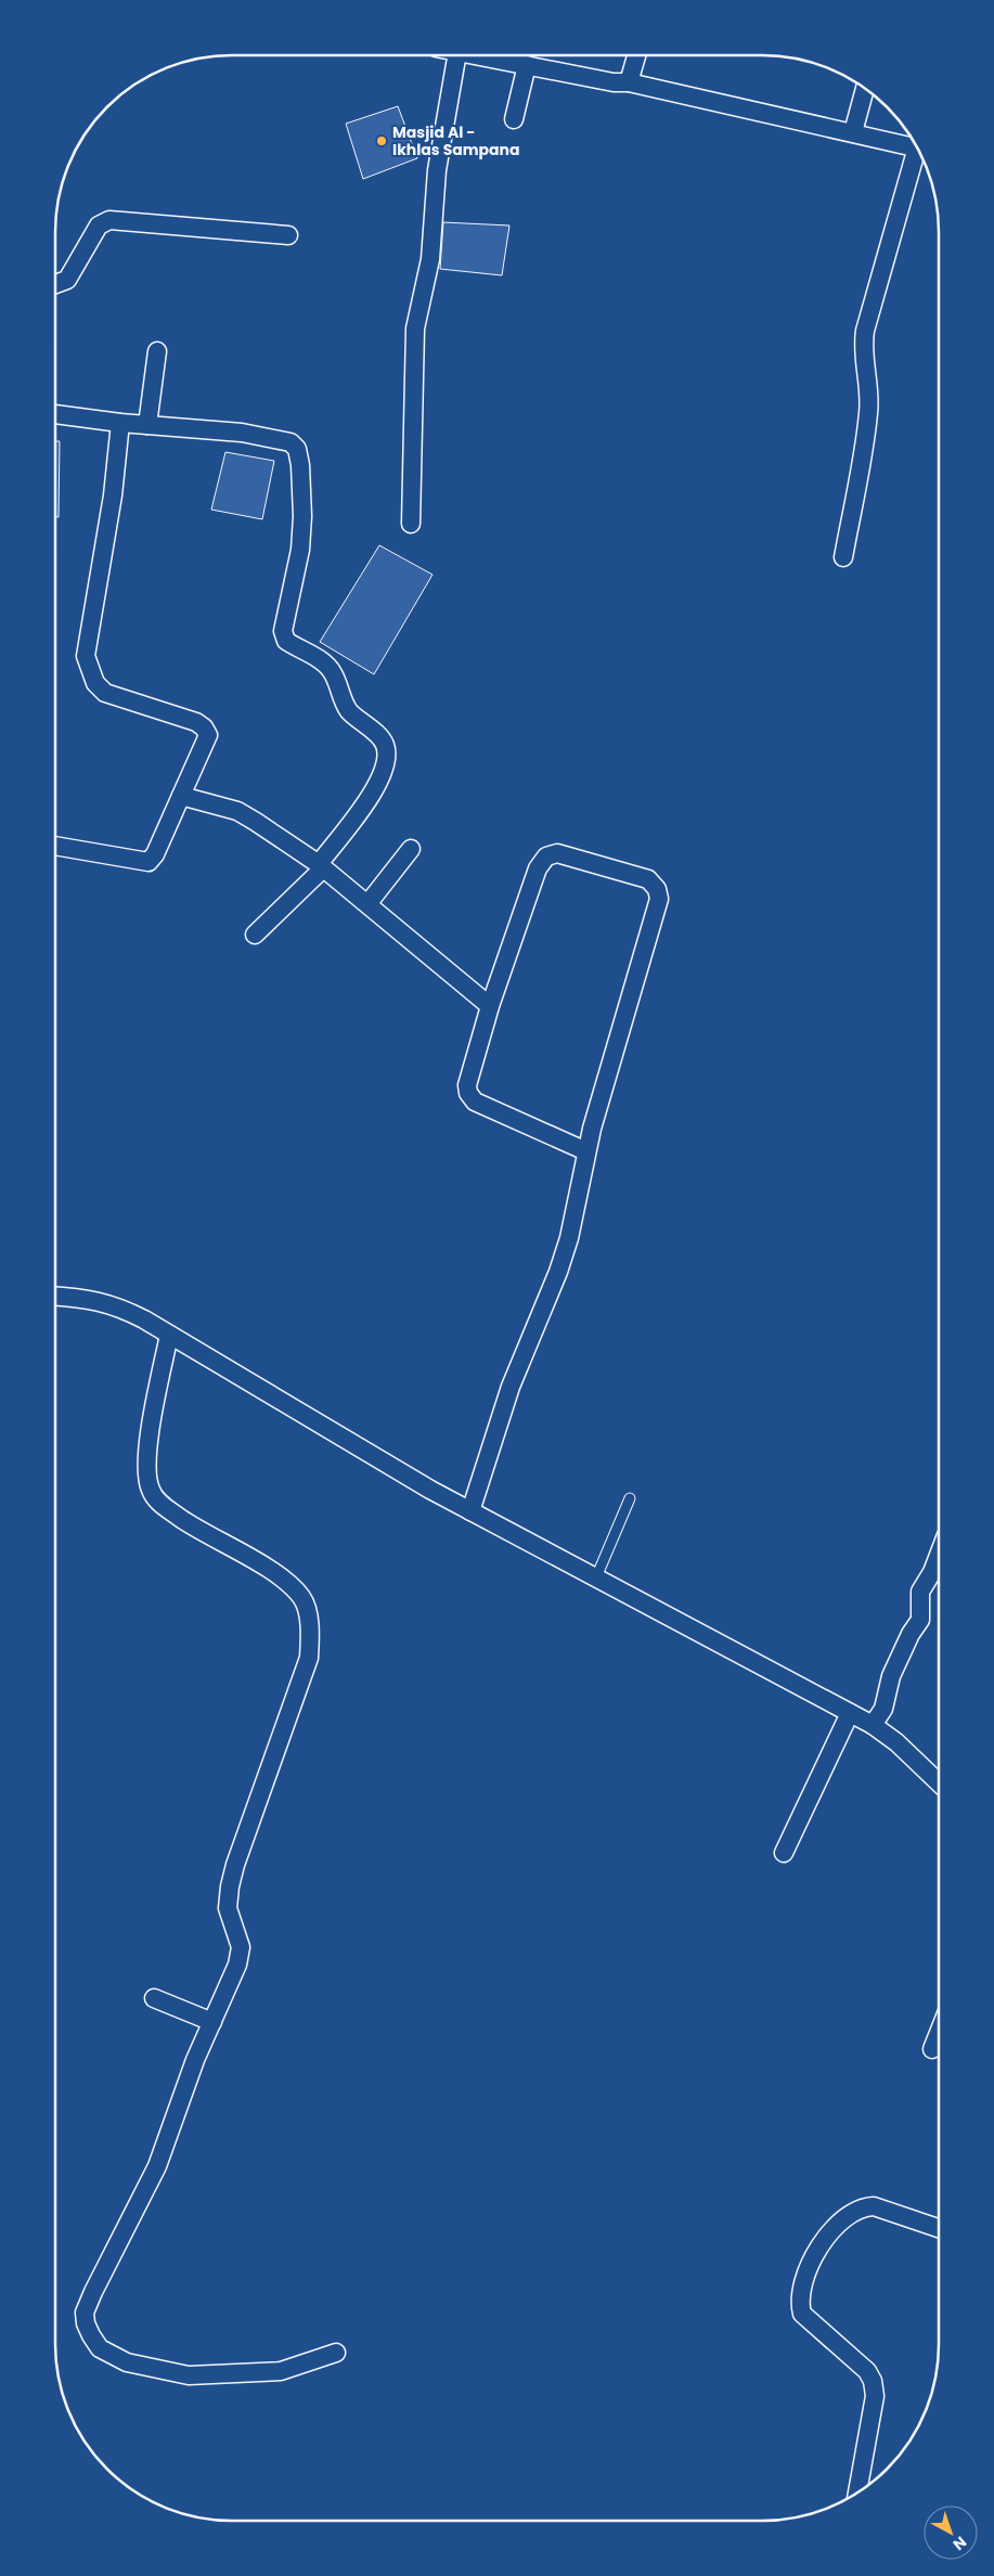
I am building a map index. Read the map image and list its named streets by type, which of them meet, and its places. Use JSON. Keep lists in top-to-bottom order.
{
  "places": ["Masjid Al - Ikhlas Sampana"],
  "north": "bottom right"
}
